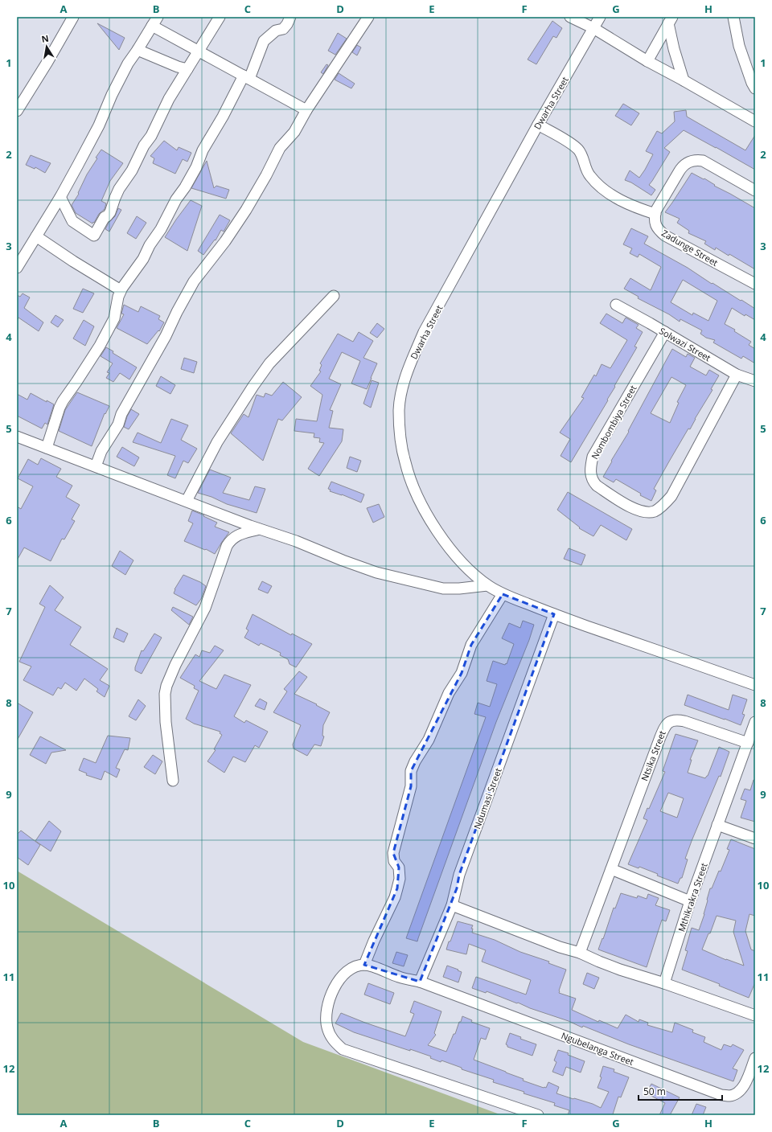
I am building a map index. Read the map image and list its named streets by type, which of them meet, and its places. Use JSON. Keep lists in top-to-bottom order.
{
  "streets": {
    "street": [
      "Dwarha Street",
      "Zadunge Street",
      "Solwazi Street",
      "Nombombiya Street",
      "Ntsika Street",
      "Ndumasi Street",
      "Mthikrakra Street",
      "Ngubelanga Street"
    ]
  },
  "crossings": [
    ["Dwarha Street", "Ndumasi Street"],
    ["Solwazi Street", "Nombombiya Street"],
    ["Ntsika Street", "Mthikrakra Street"],
    ["Ndumasi Street", "Ngubelanga Street"]
  ],
  "scale_bar": "50 m",
  "north": "top",
  "grid": {
    "columns": [
      "A",
      "B",
      "C",
      "D",
      "E",
      "F",
      "G",
      "H"
    ],
    "rows": [
      "1",
      "2",
      "3",
      "4",
      "5",
      "6",
      "7",
      "8",
      "9",
      "10",
      "11",
      "12"
    ]
  }
}
